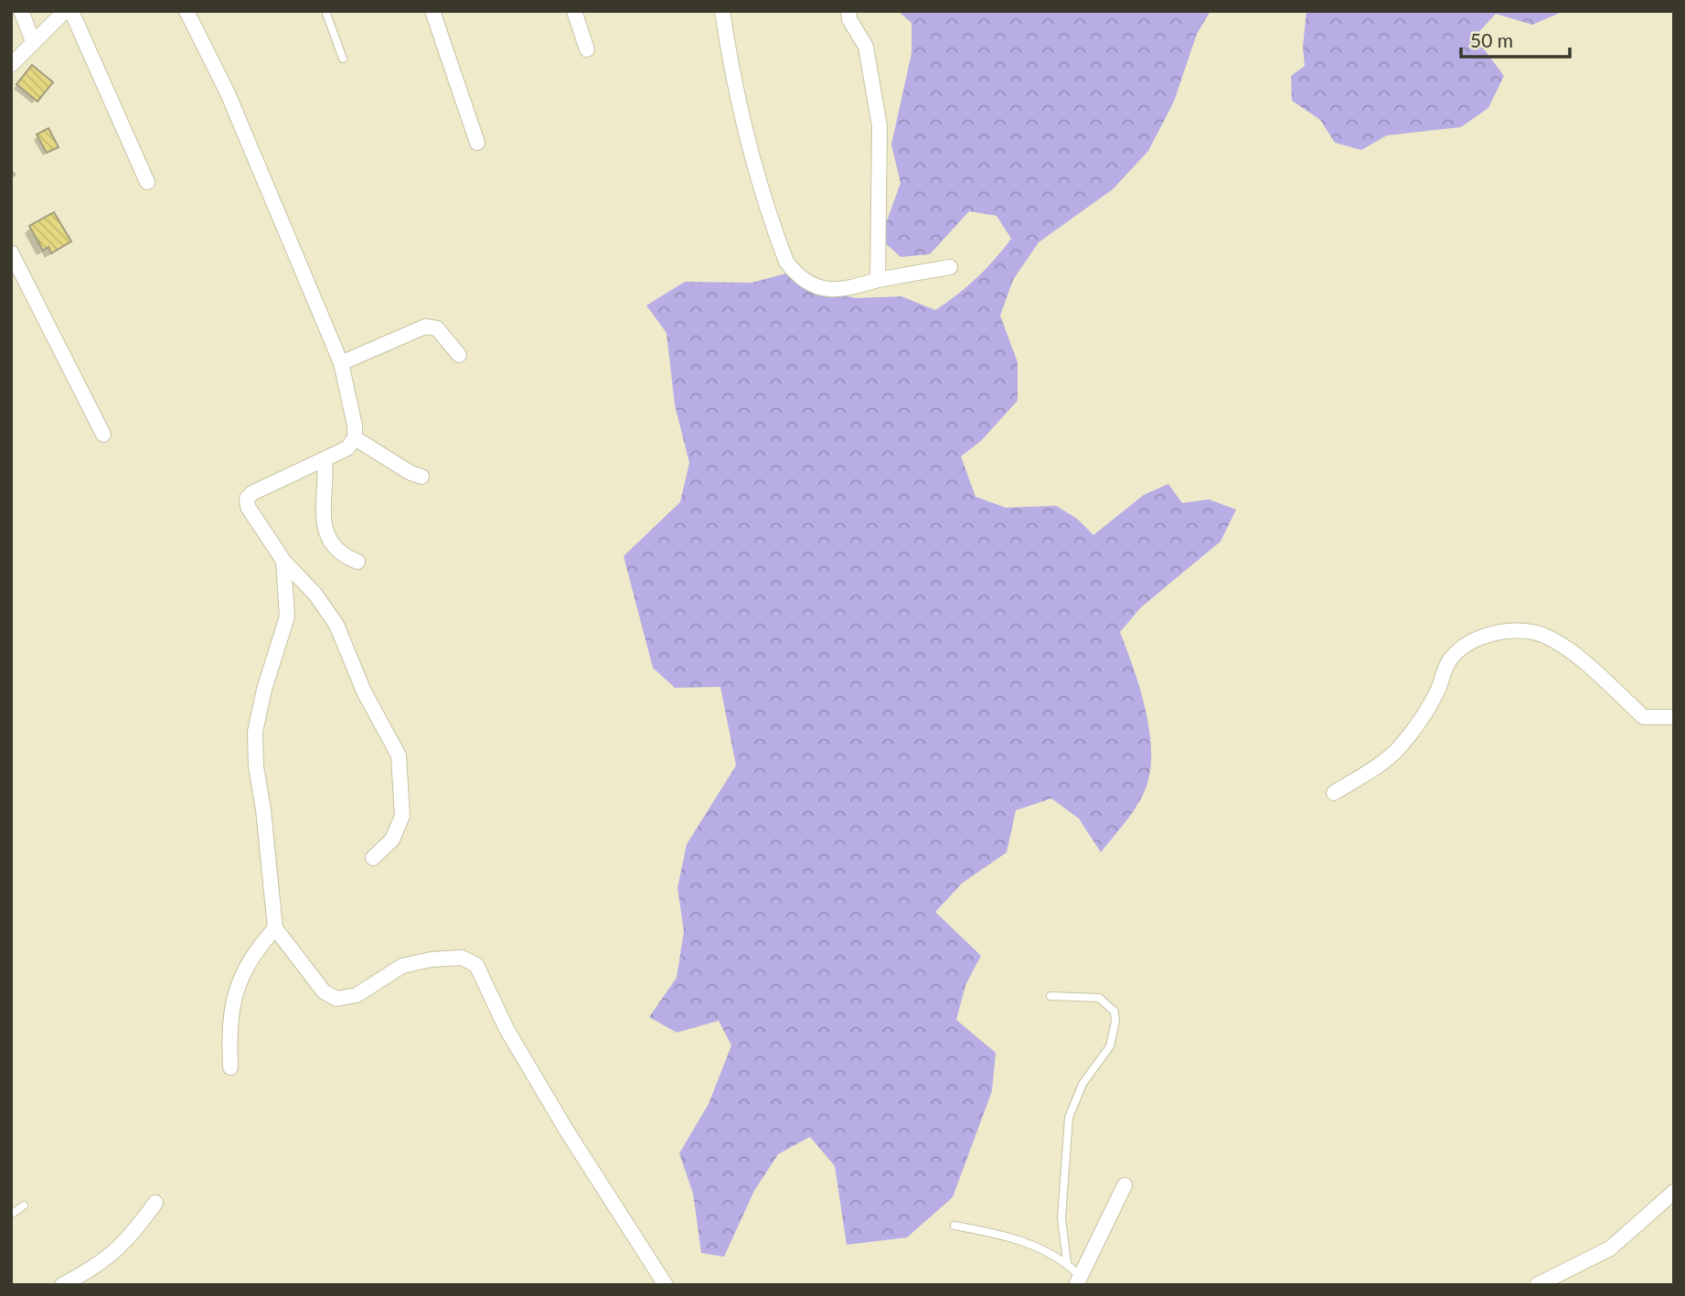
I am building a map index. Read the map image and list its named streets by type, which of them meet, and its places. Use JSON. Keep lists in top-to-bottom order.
{
  "scale_bar": "50 m"
}
